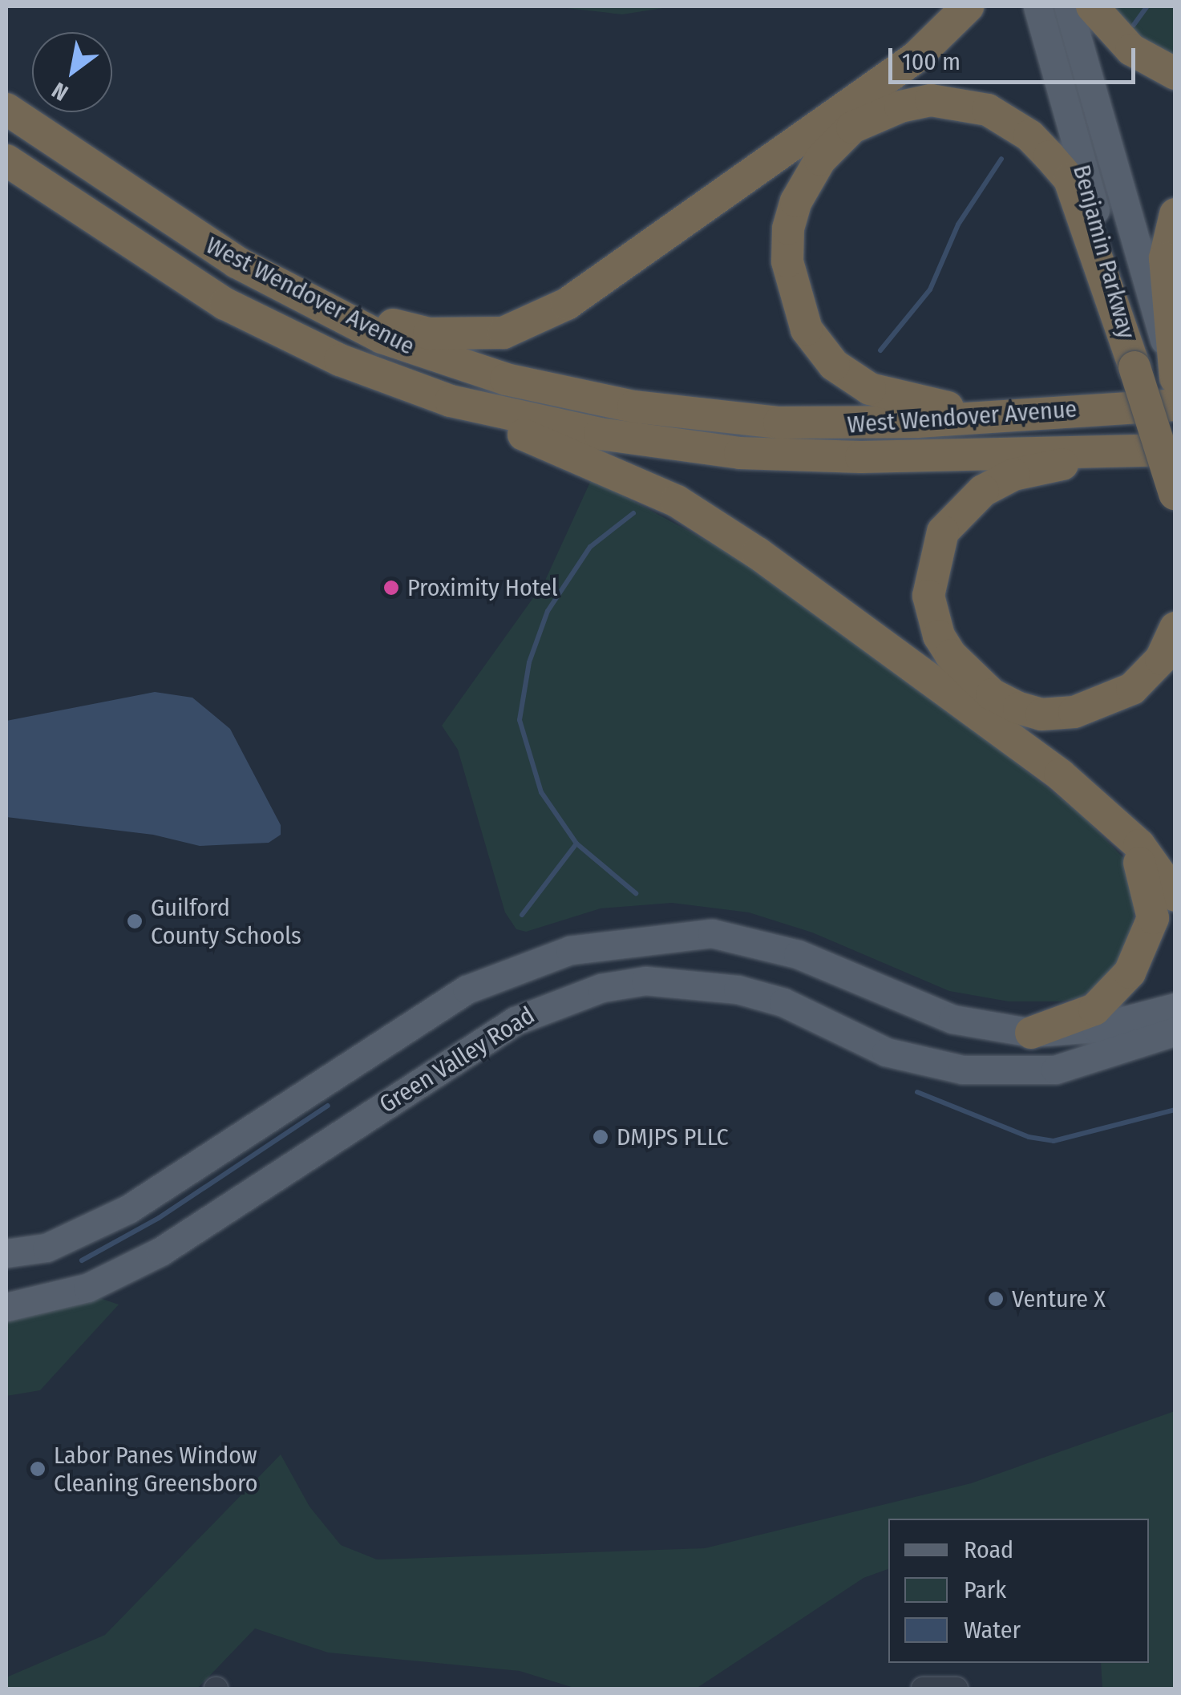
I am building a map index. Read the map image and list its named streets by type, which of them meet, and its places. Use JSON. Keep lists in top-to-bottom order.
{
  "streets": {
    "highway": ["Benjamin Parkway", "West Wendover Avenue"],
    "main road": ["Green Valley Road"]
  },
  "places": [
    "Proximity Hotel",
    "Guilford County Schools",
    "DMJPS PLLC",
    "Venture X",
    "Labor Panes Window Cleaning Greensboro"
  ],
  "legend": ["Road", "Park", "Water"],
  "scale_bar": "100 m",
  "north": "bottom left"
}
